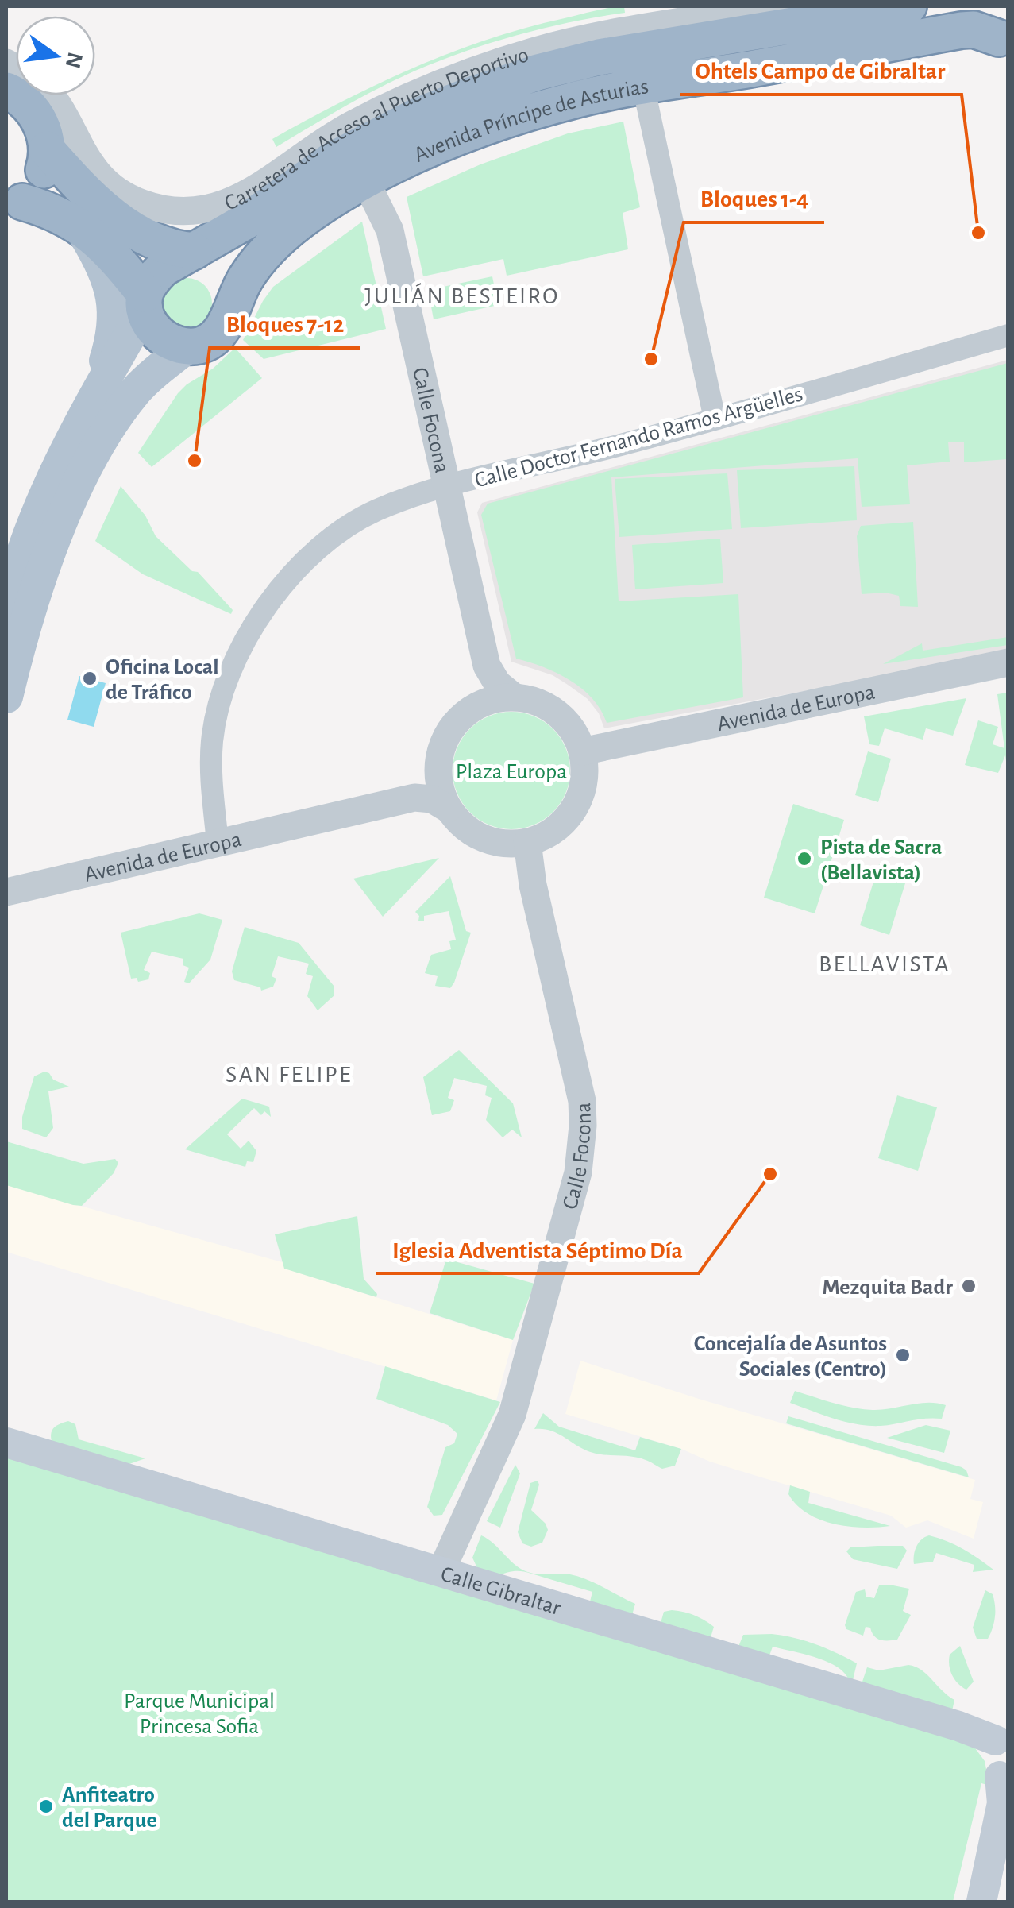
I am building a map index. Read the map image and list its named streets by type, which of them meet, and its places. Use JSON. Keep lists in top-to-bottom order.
{
  "streets": {
    "highway": ["Avenida Príncipe de Asturias"],
    "main road": ["Calle Gibraltar"],
    "street": [
      "Carretera de Acceso al Puerto Deportivo",
      "Calle Focona",
      "Calle Doctor Fernando Ramos Argüelles",
      "Avenida de Europa"
    ]
  },
  "crossings": [
    ["Avenida Príncipe de Asturias", "Calle Focona"],
    ["Calle Focona", "Calle Doctor Fernando Ramos Argüelles"],
    ["Calle Focona", "Avenida de Europa"],
    ["Calle Focona", "Calle Gibraltar"],
    ["Calle Doctor Fernando Ramos Argüelles", "Avenida de Europa"]
  ],
  "districts": ["JULIÁN BESTEIRO", "BELLAVISTA", "SAN FELIPE"],
  "parks": ["Plaza Europa", "Parque Municipal Princesa Sofia"],
  "places": [
    "Ohtels Campo de Gibraltar",
    "Bloques 1-4",
    "Bloques 7-12",
    "Oficina Local de Tráfico",
    "Pista de Sacra (Bellavista)",
    "Iglesia Adventista Séptimo Día",
    "Mezquita Badr",
    "Concejalía de Asuntos Sociales (Centro)",
    "Anfiteatro del Parque"
  ],
  "north": "right"
}
